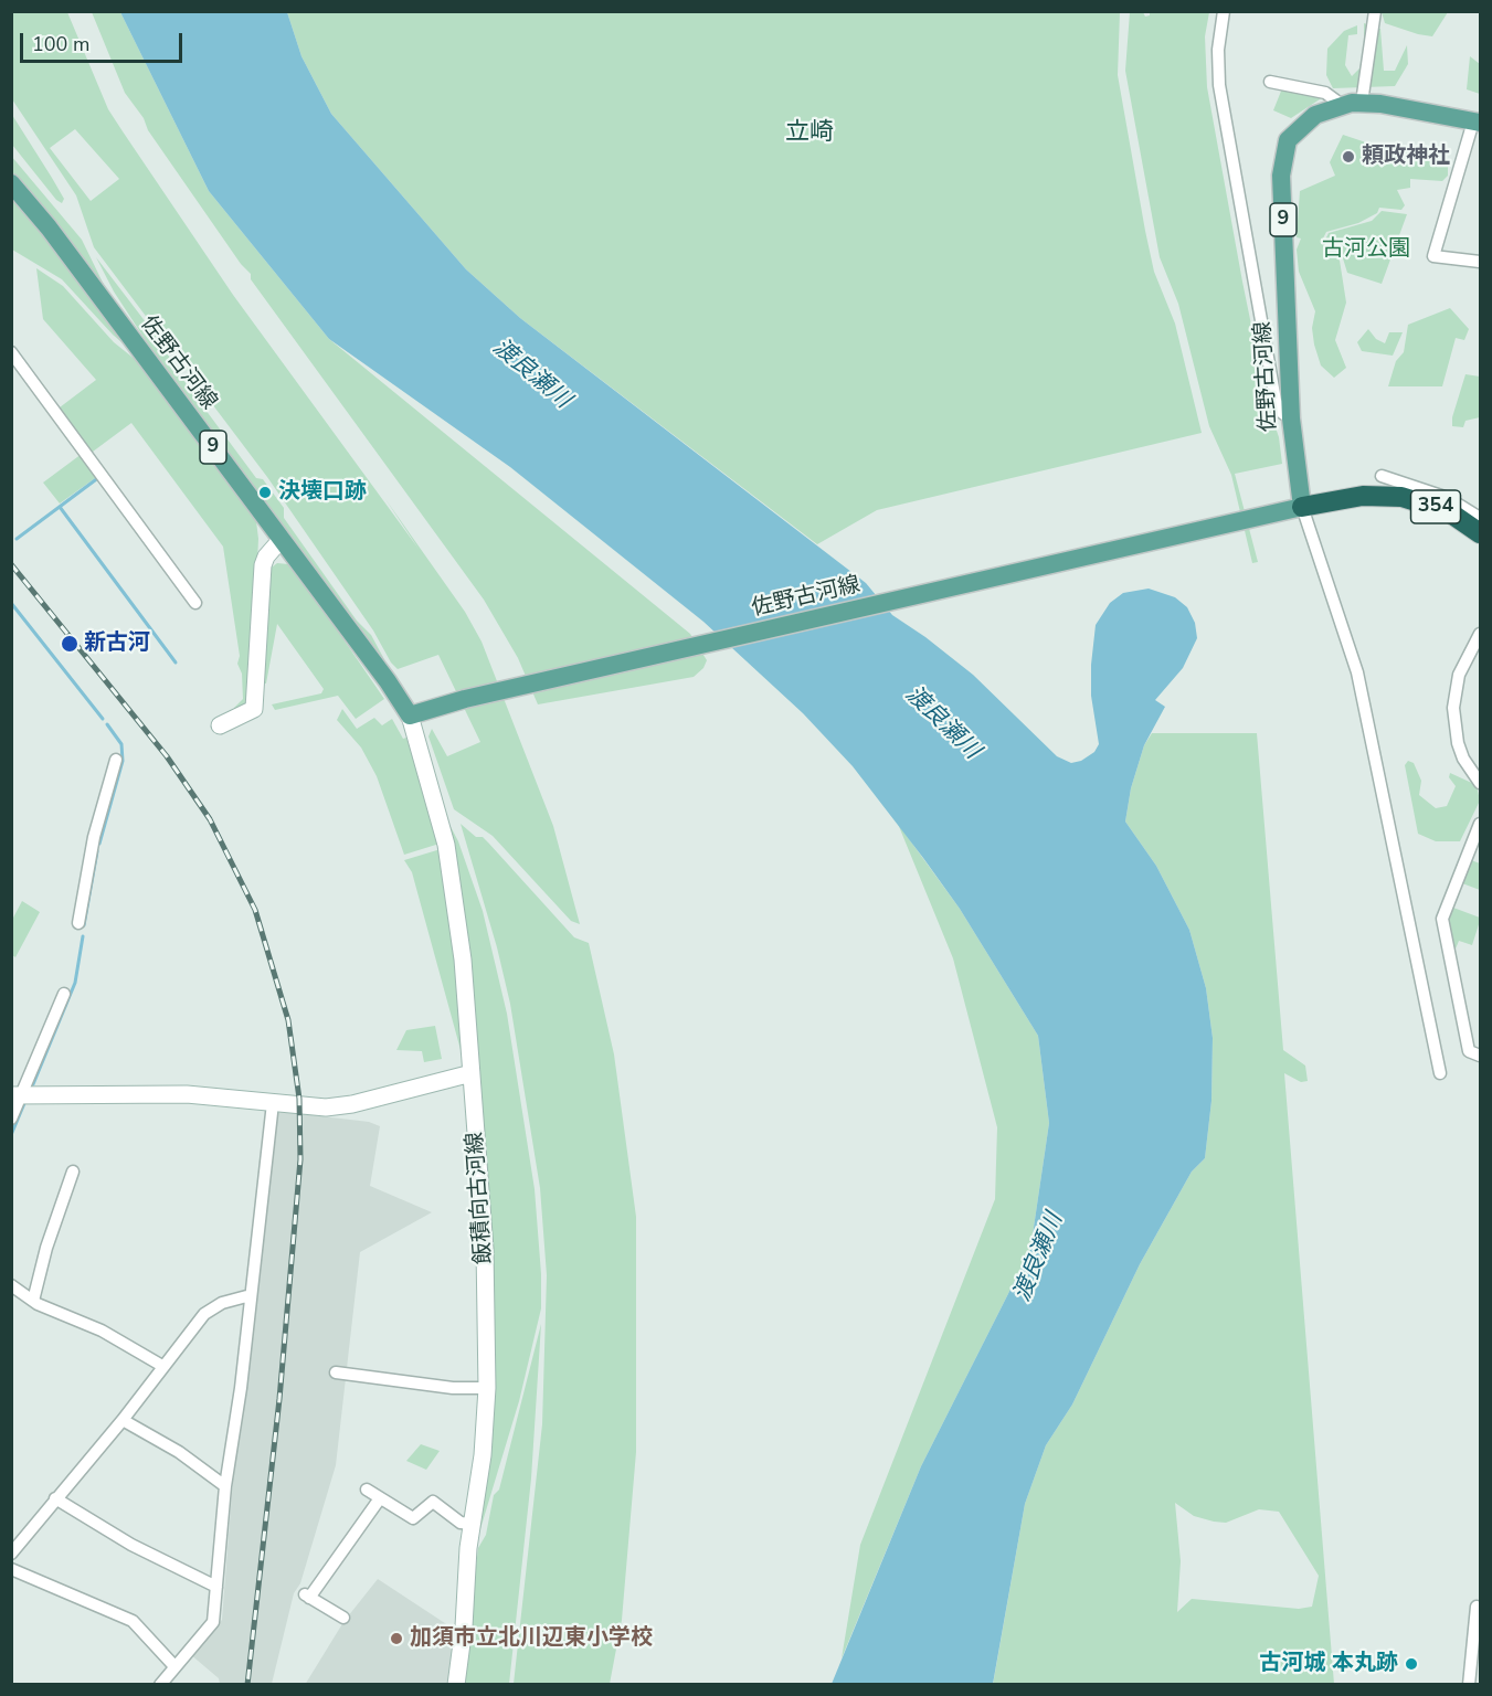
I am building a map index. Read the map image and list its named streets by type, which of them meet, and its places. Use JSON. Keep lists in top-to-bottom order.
{
  "streets": {
    "highway": ["354"],
    "main road": ["9", "佐野古河線", "飯積向古河線"]
  },
  "crossings": [
    ["佐野古河線", "354"],
    ["佐野古河線", "飯積向古河線"]
  ],
  "districts": ["立崎"],
  "water": ["渡良瀬川"],
  "parks": ["古河公園"],
  "places": [
    "頼政神社",
    "決壊口跡",
    "新古河",
    "加須市立北川辺東小学校",
    "古河城 本丸跡"
  ],
  "scale_bar": "100 m"
}
